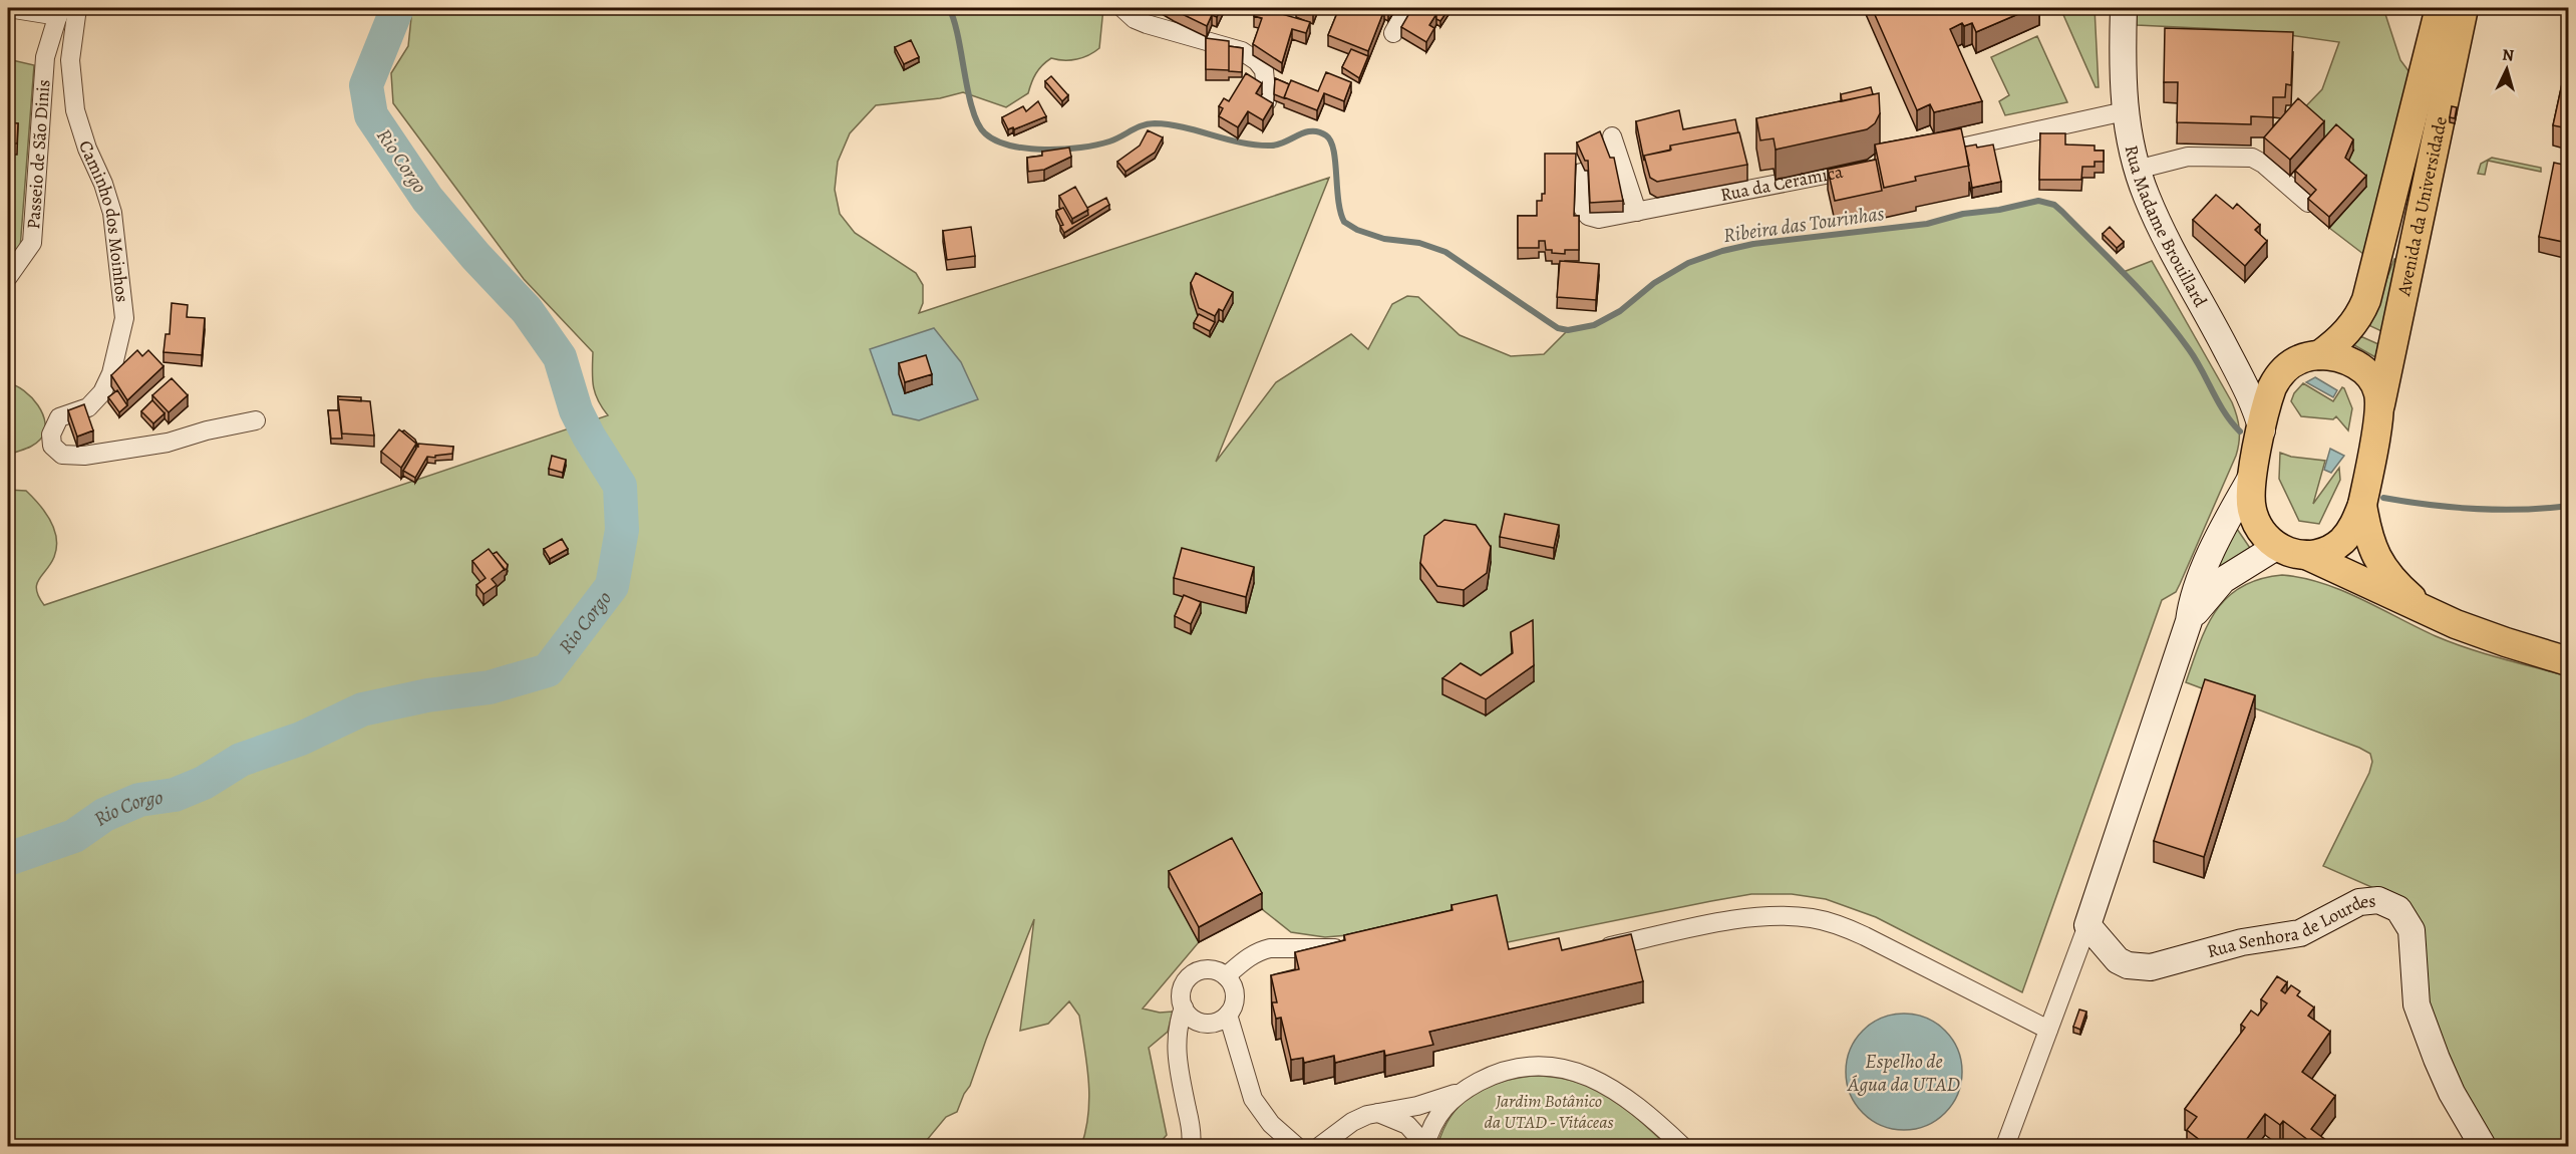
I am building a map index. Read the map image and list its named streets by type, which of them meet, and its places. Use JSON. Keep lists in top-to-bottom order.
{
  "streets": {
    "main road": ["Avenida da Universidade"],
    "street": [
      "Passeio de São Dinis",
      "Rua da Cerâmica",
      "Caminho dos Moinhos",
      "Rua Madame Brouillard",
      "Rua Senhora de Lourdes"
    ]
  },
  "crossings": [
    ["Avenida da Universidade", "Rua Madame Brouillard"]
  ],
  "water": ["Rio Corgo", "Ribeira das Tourinhas", "Espelho de Água da UTAD"],
  "parks": ["Jardim Botânico da UTAD - Vitáceas"],
  "north": "top"
}
